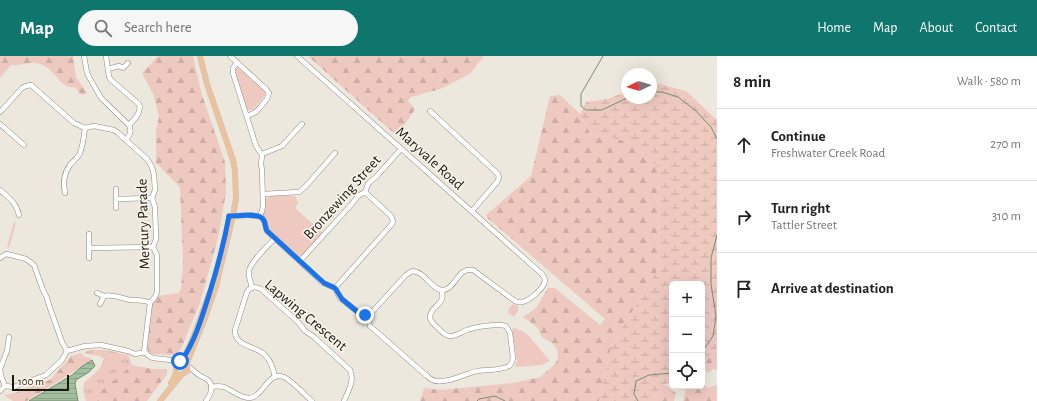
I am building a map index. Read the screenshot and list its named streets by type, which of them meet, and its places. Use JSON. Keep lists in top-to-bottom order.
{
  "streets": {
    "street": [
      "Maryvale Road",
      "Bronzewing Street",
      "Mercury Parade",
      "Lapwing Crescent"
    ]
  },
  "crossings": [
    ["Maryvale Road", "Bronzewing Street"]
  ],
  "scale_bar": "100 m",
  "north": "left",
  "page": {
    "header": "Map",
    "search": "Search here",
    "nav": [
      "Home",
      "Map",
      "About",
      "Contact"
    ],
    "heading": ["8 min", "Walk · 580 m"],
    "list": [
      ["Continue", "Freshwater Creek Road", "270 m"],
      ["Turn right", "Tattler Street", "310 m"],
      "Arrive at destination"
    ],
    "map_buttons": ["+", "−"],
    "scale": "100 m"
  }
}
